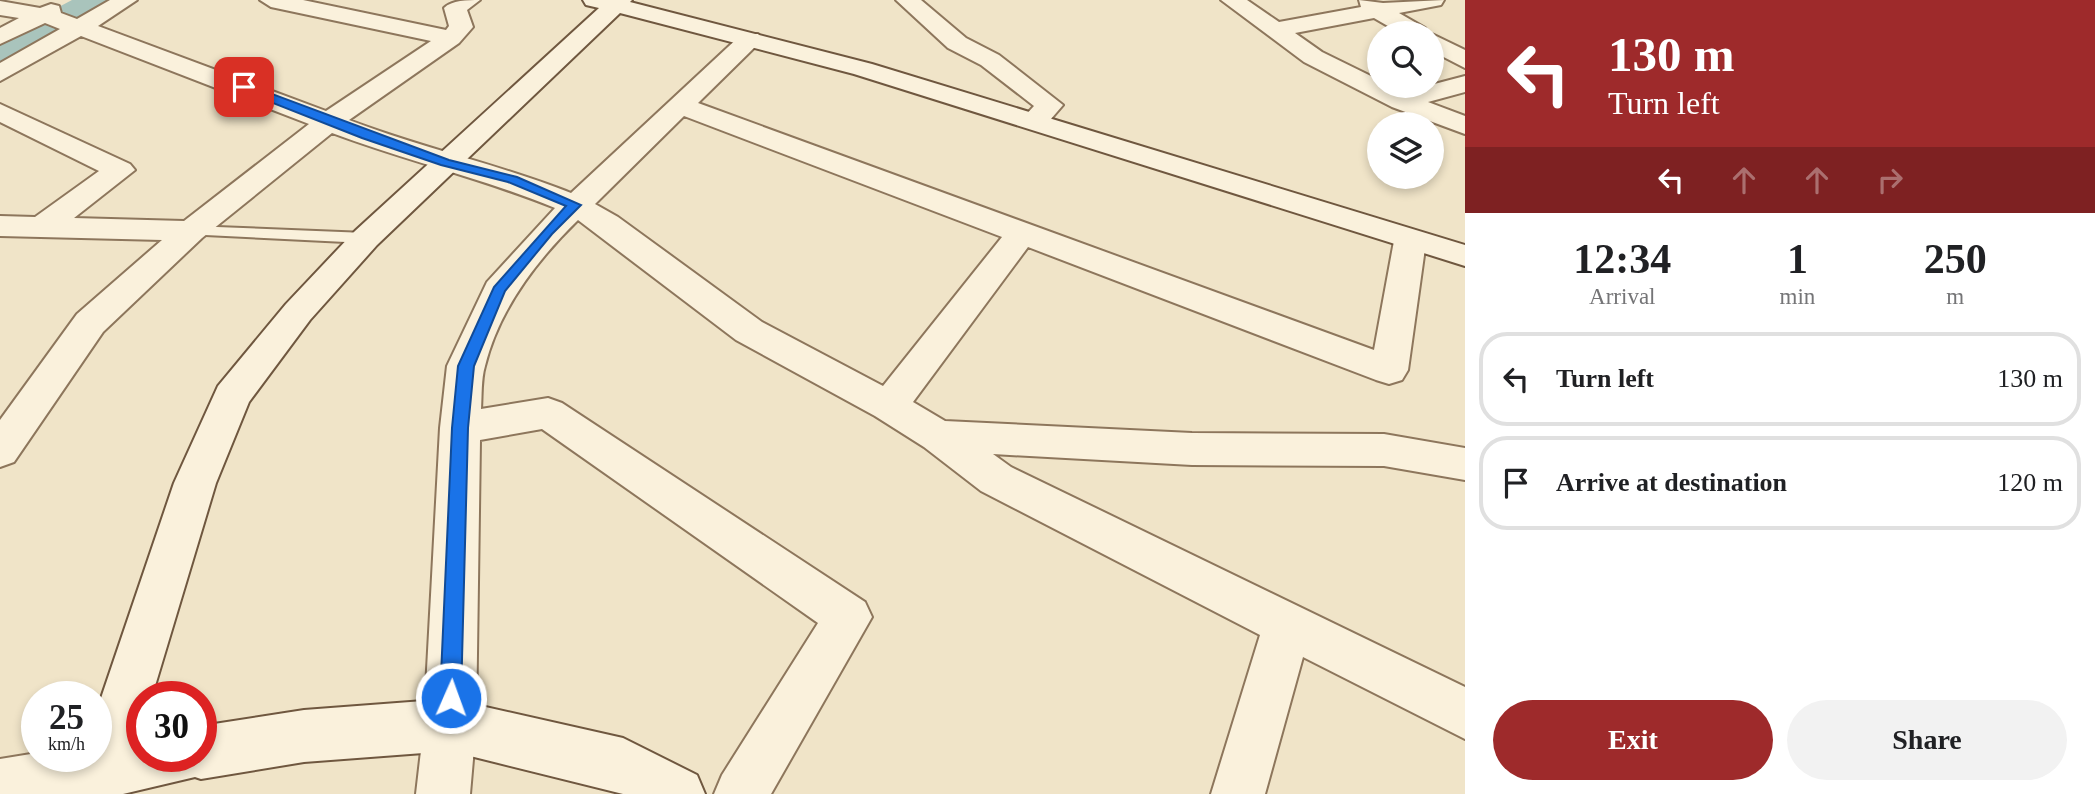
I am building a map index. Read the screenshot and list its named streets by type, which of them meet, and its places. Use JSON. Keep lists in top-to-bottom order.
{
  "page": {
    "turn": ["130 m", "Turn left"],
    "eta": [
      "12:34",
      "Arrival",
      "1",
      "min",
      "250",
      "m"
    ],
    "list": [
      {
        "name": "Turn left",
        "value": "130 m"
      },
      {
        "name": "Arrive at destination",
        "value": "120 m"
      }
    ],
    "speed": "25 km/h",
    "limit": "30",
    "buttons": ["Exit", "Share"]
  }
}
